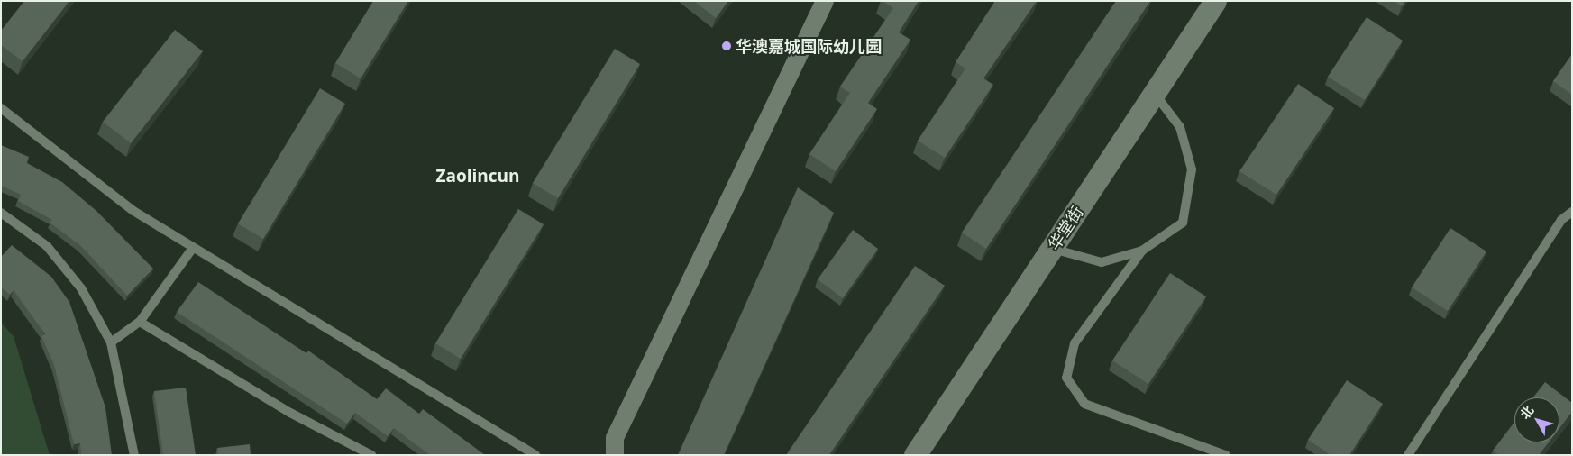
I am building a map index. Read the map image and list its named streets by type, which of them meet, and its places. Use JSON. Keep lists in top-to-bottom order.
{
  "streets": {
    "street": ["华堂街"]
  },
  "districts": ["Zaolincun"],
  "places": ["华澳嘉城国际幼儿园"],
  "north": "top left"
}
